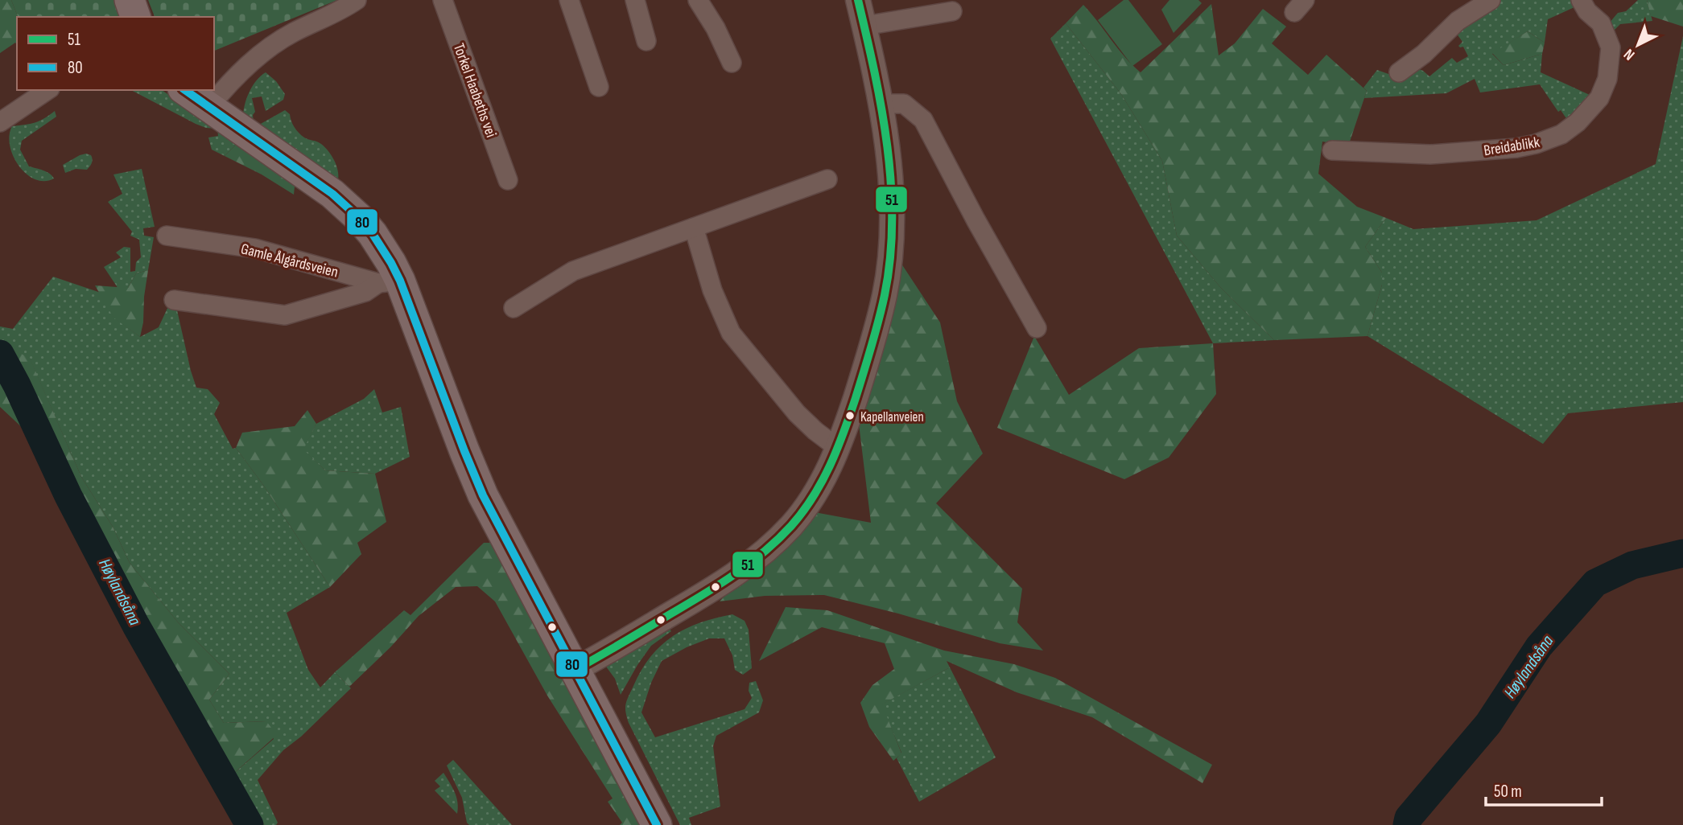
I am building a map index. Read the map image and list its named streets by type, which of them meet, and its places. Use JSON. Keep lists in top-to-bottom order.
{
  "streets": {
    "street": ["Torkel Haabeths vei", "Breidablikk", "Gamle Ålgårdsveien"]
  },
  "water": ["Høylandsåna"],
  "places": ["Kapellanveien"],
  "lines": ["transit line 51", "transit line 80"],
  "legend": ["51", "80"],
  "scale_bar": "50 m",
  "north": "bottom left"
}
